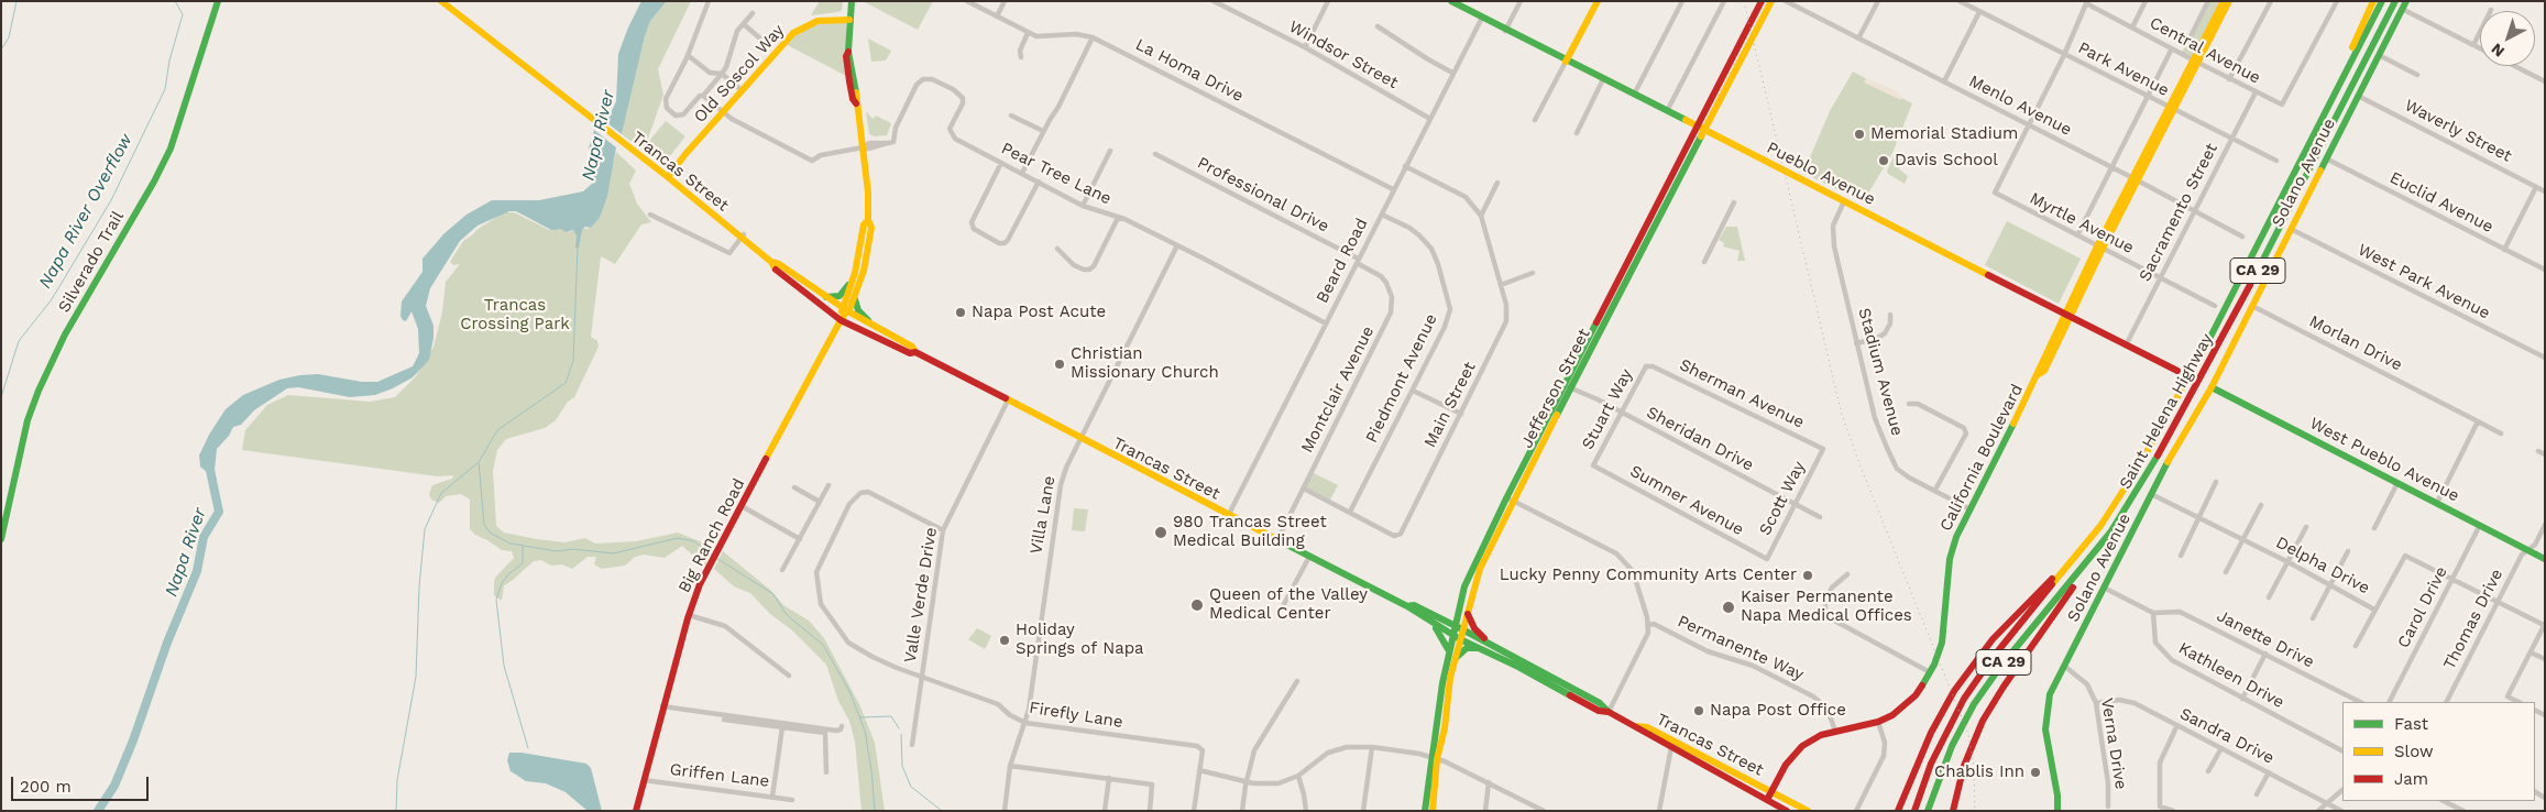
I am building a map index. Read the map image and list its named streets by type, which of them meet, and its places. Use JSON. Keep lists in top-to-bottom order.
{
  "streets": {
    "main road": [
      "Old Soscol Way",
      "Trancas Street",
      "Solano Avenue",
      "Pueblo Avenue",
      "Silverado Trail",
      "CA 29",
      "Jefferson Street",
      "Saint Helena Highway",
      "California Boulevard",
      "West Pueblo Avenue",
      "Big Ranch Road"
    ],
    "street": [
      "Central Avenue",
      "Windsor Street",
      "Park Avenue",
      "La Homa Drive",
      "Menlo Avenue",
      "Waverly Street",
      "Pear Tree Lane",
      "Professional Drive",
      "Euclid Avenue",
      "Sacramento Street",
      "Myrtle Avenue",
      "Beard Road",
      "West Park Avenue",
      "Morlan Drive",
      "Stadium Avenue",
      "Piedmont Avenue",
      "Montclair Avenue",
      "Sherman Avenue",
      "Main Street",
      "Stuart Way",
      "Sheridan Drive",
      "Scott Way",
      "Sumner Avenue",
      "Villa Lane",
      "Delpha Drive",
      "Valle Verde Drive",
      "Carol Drive",
      "Thomas Drive",
      "Janette Drive",
      "Permanente Way",
      "Kathleen Drive",
      "Firefly Lane",
      "Sandra Drive",
      "Verna Drive",
      "Griffen Lane"
    ]
  },
  "crossings": [
    ["Central Avenue", "Sacramento Street"],
    ["Central Avenue", "California Boulevard"],
    ["Windsor Street", "Beard Road"],
    ["Park Avenue", "Sacramento Street"],
    ["Park Avenue", "California Boulevard"],
    ["La Homa Drive", "Beard Road"],
    ["Old Soscol Way", "Trancas Street"],
    ["Old Soscol Way", "Pear Tree Lane"],
    ["Menlo Avenue", "Sacramento Street"],
    ["Menlo Avenue", "Myrtle Avenue"],
    ["Menlo Avenue", "California Boulevard"],
    ["Waverly Street", "Solano Avenue"],
    ["Trancas Street", "Beard Road"],
    ["Trancas Street", "Jefferson Street"],
    ["Trancas Street", "Montclair Avenue"],
    ["Trancas Street", "California Boulevard"],
    ["Trancas Street", "Villa Lane"],
    ["Trancas Street", "Big Ranch Road"],
    ["Trancas Street", "Valle Verde Drive"],
    ["Solano Avenue", "Euclid Avenue"],
    ["Solano Avenue", "West Park Avenue"],
    ["Solano Avenue", "Morlan Drive"],
    ["Solano Avenue", "West Pueblo Avenue"],
    ["Solano Avenue", "Delpha Drive"],
    ["Solano Avenue", "Verna Drive"],
    ["Pear Tree Lane", "Beard Road"],
    ["Pear Tree Lane", "Villa Lane"],
    ["Pueblo Avenue", "Sacramento Street"],
    ["Pueblo Avenue", "Beard Road"],
    ["Pueblo Avenue", "Stadium Avenue"],
    ["Pueblo Avenue", "Jefferson Street"],
    ["Pueblo Avenue", "California Boulevard"],
    ["Professional Drive", "Beard Road"],
    ["Professional Drive", "Montclair Avenue"],
    ["Sacramento Street", "Myrtle Avenue"],
    ["Myrtle Avenue", "California Boulevard"],
    ["Beard Road", "Piedmont Avenue"],
    ["Beard Road", "Montclair Avenue"],
    ["Stadium Avenue", "California Boulevard"],
    ["Piedmont Avenue", "Main Street"],
    ["Jefferson Street", "Sheridan Drive"],
    ["Montclair Avenue", "Main Street"],
    ["Sherman Avenue", "Stuart Way"],
    ["Sherman Avenue", "Scott Way"],
    ["Stuart Way", "Sheridan Drive"],
    ["Stuart Way", "Sumner Avenue"],
    ["Sheridan Drive", "Scott Way"],
    ["California Boulevard", "Permanente Way"],
    ["West Pueblo Avenue", "Carol Drive"],
    ["West Pueblo Avenue", "Thomas Drive"],
    ["Scott Way", "Sumner Avenue"],
    ["Villa Lane", "Firefly Lane"],
    ["Big Ranch Road", "Griffen Lane"],
    ["Delpha Drive", "Carol Drive"],
    ["Delpha Drive", "Thomas Drive"],
    ["Valle Verde Drive", "Firefly Lane"],
    ["Janette Drive", "Kathleen Drive"],
    ["Sandra Drive", "Verna Drive"]
  ],
  "water": ["Napa River", "Napa River Overflow"],
  "parks": ["Trancas Crossing Park"],
  "places": [
    "Memorial Stadium",
    "Davis School",
    "Napa Post Acute",
    "Christian Missionary Church",
    "980 Trancas Street Medical Building",
    "Lucky Penny Community Arts Center",
    "Queen of the Valley Medical Center",
    "Kaiser Permanente Napa Medical Offices",
    "Holiday Springs of Napa",
    "Napa Post Office",
    "Chablis Inn"
  ],
  "legend": ["Fast", "Slow", "Jam"],
  "scale_bar": "200 m",
  "north": "bottom left"
}
